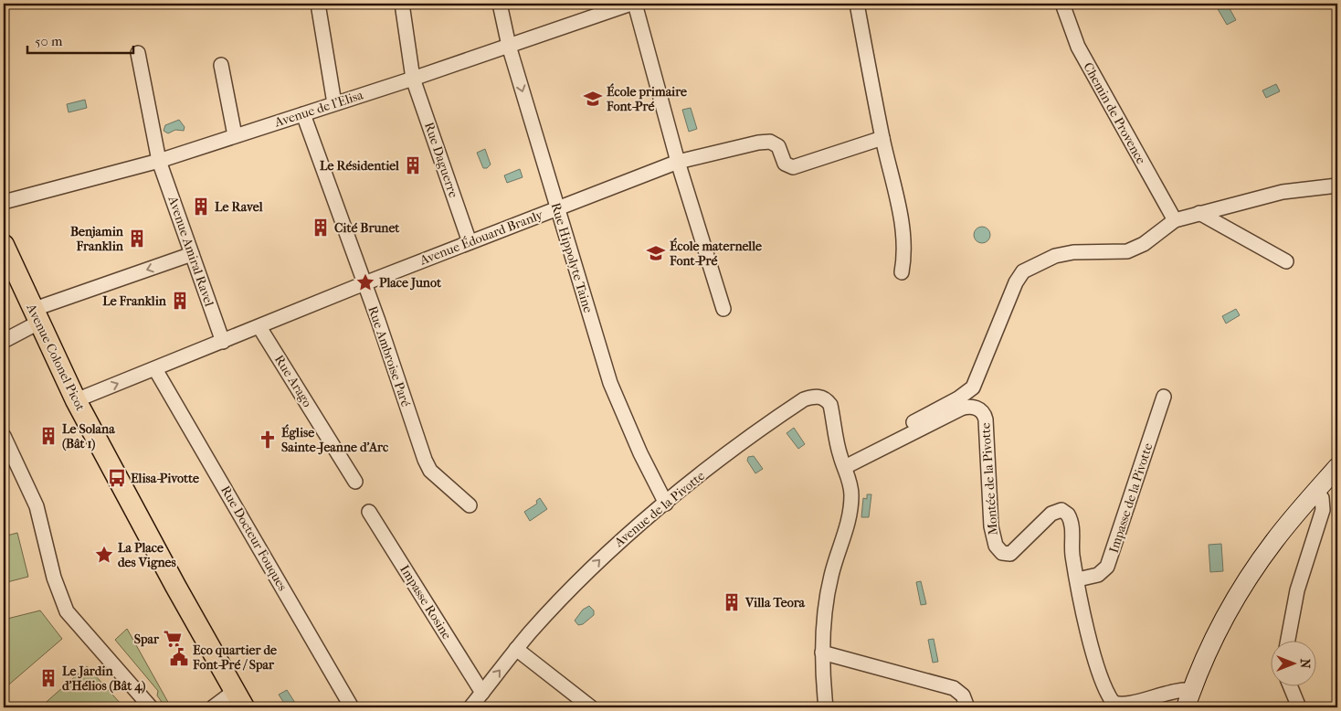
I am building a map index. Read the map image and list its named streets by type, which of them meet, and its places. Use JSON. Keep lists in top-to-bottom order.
{
  "streets": {
    "main road": ["Avenue Colonel Picot"],
    "street": [
      "Avenue de l'Elisa",
      "Chemin de Provence",
      "Rue Daguerre",
      "Avenue Édouard Branly",
      "Avenue Amiral Ravel",
      "Rue Hippolyte Taine",
      "Rue Ambroise Paré",
      "Rue Arago",
      "Montée de la Pivotte",
      "Impasse de la Pivotte",
      "Avenue de la Pivotte",
      "Rue Docteur Fouques",
      "Impasse Rosine"
    ]
  },
  "crossings": [
    ["Avenue de l'Elisa", "Rue Daguerre"],
    ["Avenue de l'Elisa", "Avenue Amiral Ravel"],
    ["Avenue de l'Elisa", "Rue Hippolyte Taine"],
    ["Avenue de l'Elisa", "Rue Ambroise Paré"],
    ["Rue Daguerre", "Avenue Édouard Branly"],
    ["Avenue Édouard Branly", "Avenue Amiral Ravel"],
    ["Avenue Édouard Branly", "Rue Hippolyte Taine"],
    ["Avenue Édouard Branly", "Rue Ambroise Paré"],
    ["Avenue Édouard Branly", "Avenue Colonel Picot"],
    ["Avenue Édouard Branly", "Rue Arago"],
    ["Avenue Édouard Branly", "Rue Docteur Fouques"],
    ["Rue Hippolyte Taine", "Avenue de la Pivotte"],
    ["Montée de la Pivotte", "Impasse de la Pivotte"],
    ["Montée de la Pivotte", "Avenue de la Pivotte"],
    ["Avenue de la Pivotte", "Impasse Rosine"]
  ],
  "places": {
    "school or university": ["École primaire Font-Pré", "École maternelle Font-Pré"],
    "building": [
      "Le Résidentiel",
      "Le Ravel",
      "Cité Brunet",
      "Benjamin Franklin",
      "Le Franklin",
      "Le Solana (Bât 1)",
      "Villa Teora",
      "Le Jardin d’Hélios (Bât 4)"
    ],
    "place": ["Place Junot", "La Place des Vignes"],
    "church": ["Église Sainte-Jeanne d'Arc"],
    "bus stop": ["Elisa-Pivotte"],
    "supermarket": ["Spar"],
    "public building": ["Eco quartier de Font-Pré / Spar"]
  },
  "scale_bar": "50 m",
  "north": "right"
}
